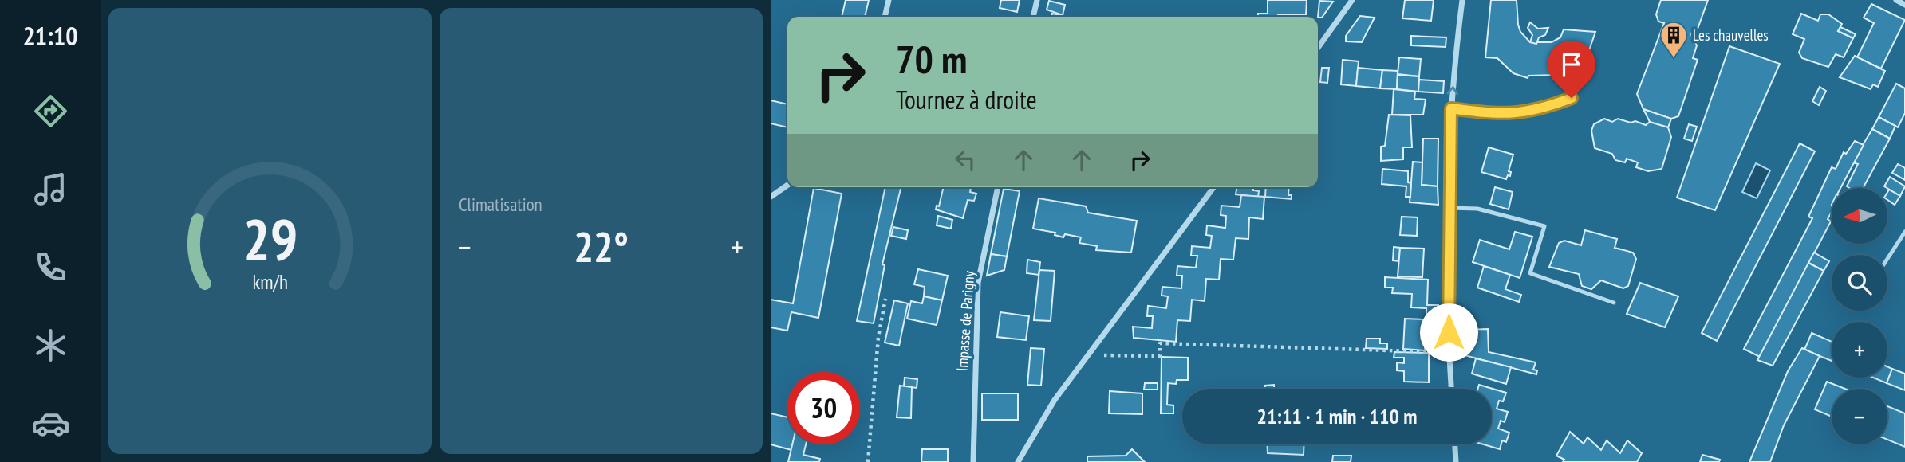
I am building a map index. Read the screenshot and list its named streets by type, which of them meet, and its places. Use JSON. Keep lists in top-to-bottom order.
{
  "streets": {
    "street": ["Impasse de Parigny"]
  },
  "places": {
    "building": ["Les chauvelles"]
  },
  "north": "left",
  "page": {
    "tabs": "21:10",
    "tile": "Climatisation",
    "turn": ["70 m", "Tournez à droite"],
    "map_buttons": ["+", "−"],
    "heat": ["−", "22°", "+"],
    "limit": "30",
    "trip": "21:11 · 1 min · 110 m",
    "gauge": ["29", "km/h"]
  }
}
